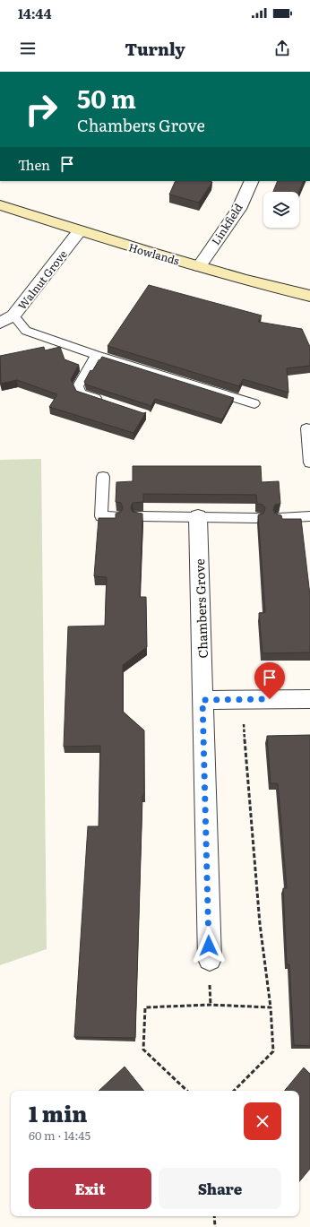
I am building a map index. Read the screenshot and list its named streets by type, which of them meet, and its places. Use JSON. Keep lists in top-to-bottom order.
{
  "streets": {
    "street": [
      "Linkfield",
      "Howlands",
      "Walnut Grove",
      "Chambers Grove"
    ]
  },
  "crossings": [
    ["Linkfield", "Howlands"],
    ["Howlands", "Walnut Grove"]
  ],
  "page": {
    "status": "14:44",
    "header": "Turnly",
    "turn": ["50 m", "Chambers Grove"],
    "then": "Then",
    "heading": ["1 min", "60 m · 14:45"],
    "buttons": ["Exit", "Share"]
  }
}
